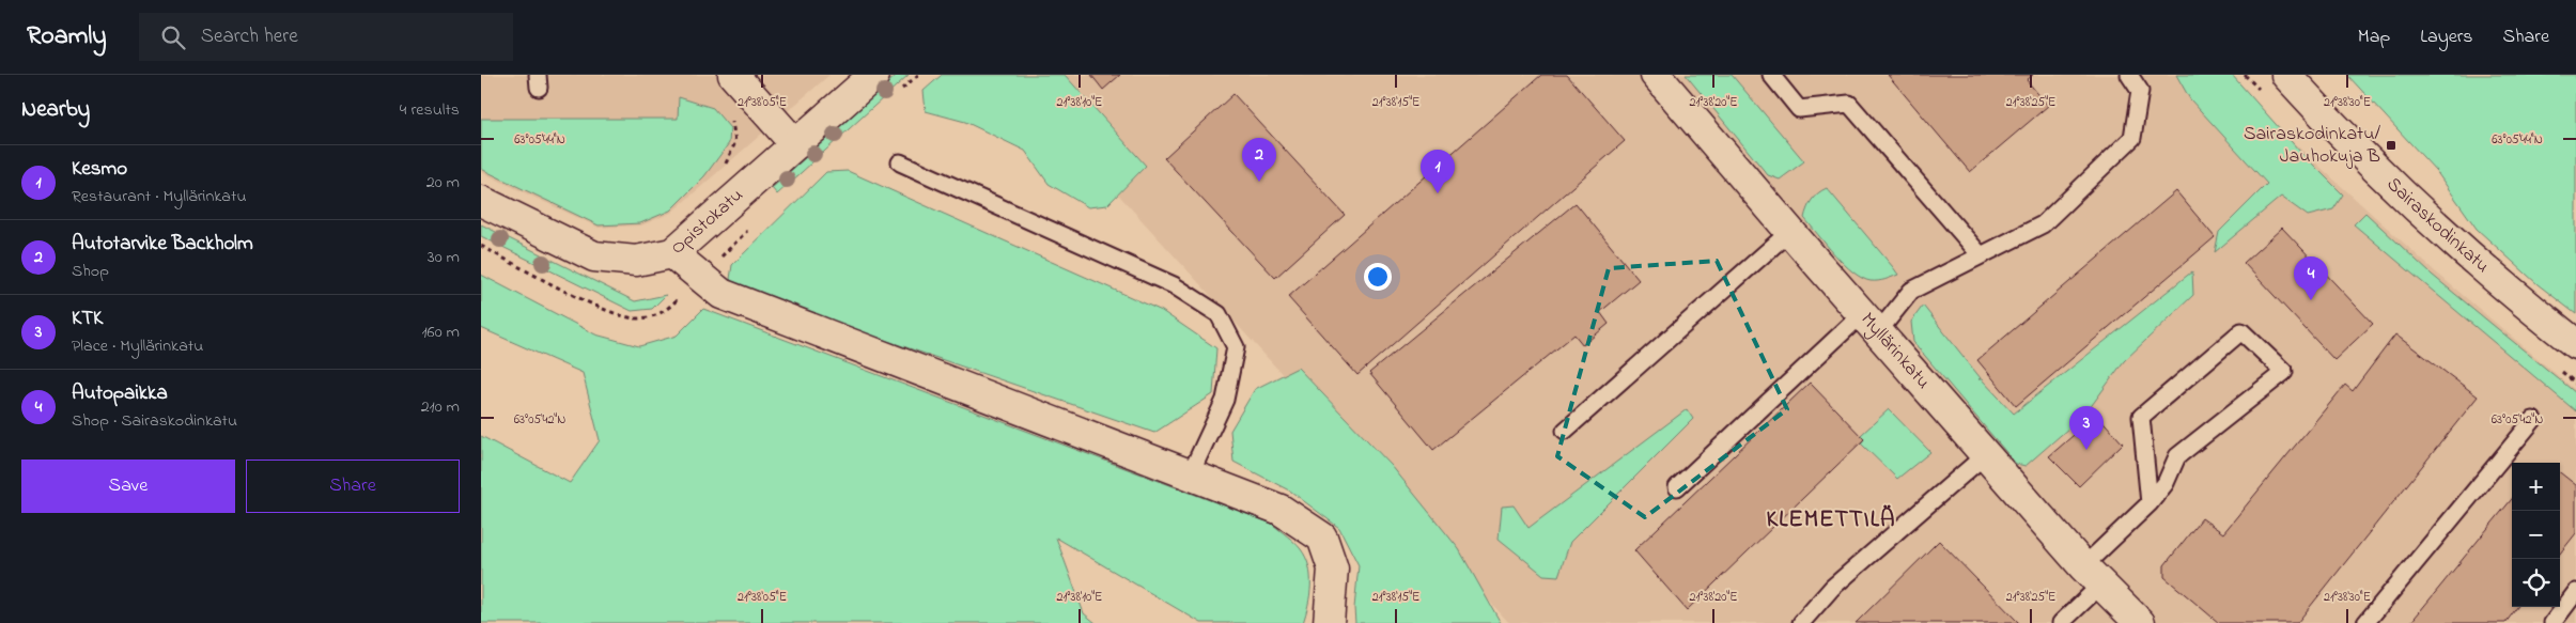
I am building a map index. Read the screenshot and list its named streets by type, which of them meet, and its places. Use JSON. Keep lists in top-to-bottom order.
{
  "streets": {
    "street": ["Opistokatu", "Sairaskodinkatu", "Myllärinkatu"]
  },
  "districts": ["KLEMETTILÄ"],
  "places": {
    "transit": ["Sairaskodinkatu/ Jauhokuja B"]
  },
  "page": {
    "header": "Roamly",
    "search": "Search here",
    "nav": ["Map", "Layers", "Share"],
    "heading": ["Nearby", "4 results"],
    "pins": [
      "2",
      "1",
      "4",
      "3"
    ],
    "list": [
      {
        "mark": "1",
        "name": "Kesmo",
        "note": "Restaurant · Myllärinkatu",
        "value": "20 m"
      },
      {
        "mark": "2",
        "name": "Autotarvike Backholm",
        "note": "Shop",
        "value": "30 m"
      },
      {
        "mark": "3",
        "name": "KTK",
        "note": "Place · Myllärinkatu",
        "value": "160 m"
      },
      {
        "mark": "4",
        "name": "Autopaikka",
        "note": "Shop · Sairaskodinkatu",
        "value": "210 m"
      }
    ],
    "buttons": ["Save", "Share"],
    "map_buttons": ["+", "−"]
  },
  "coordinates": [
    "21°38'05\"E",
    "21°38'10\"E",
    "21°38'15\"E",
    "21°38'20\"E",
    "21°38'25\"E",
    "21°38'30\"E",
    "63°05'44\"N",
    "63°05'42\"N"
  ]
}
